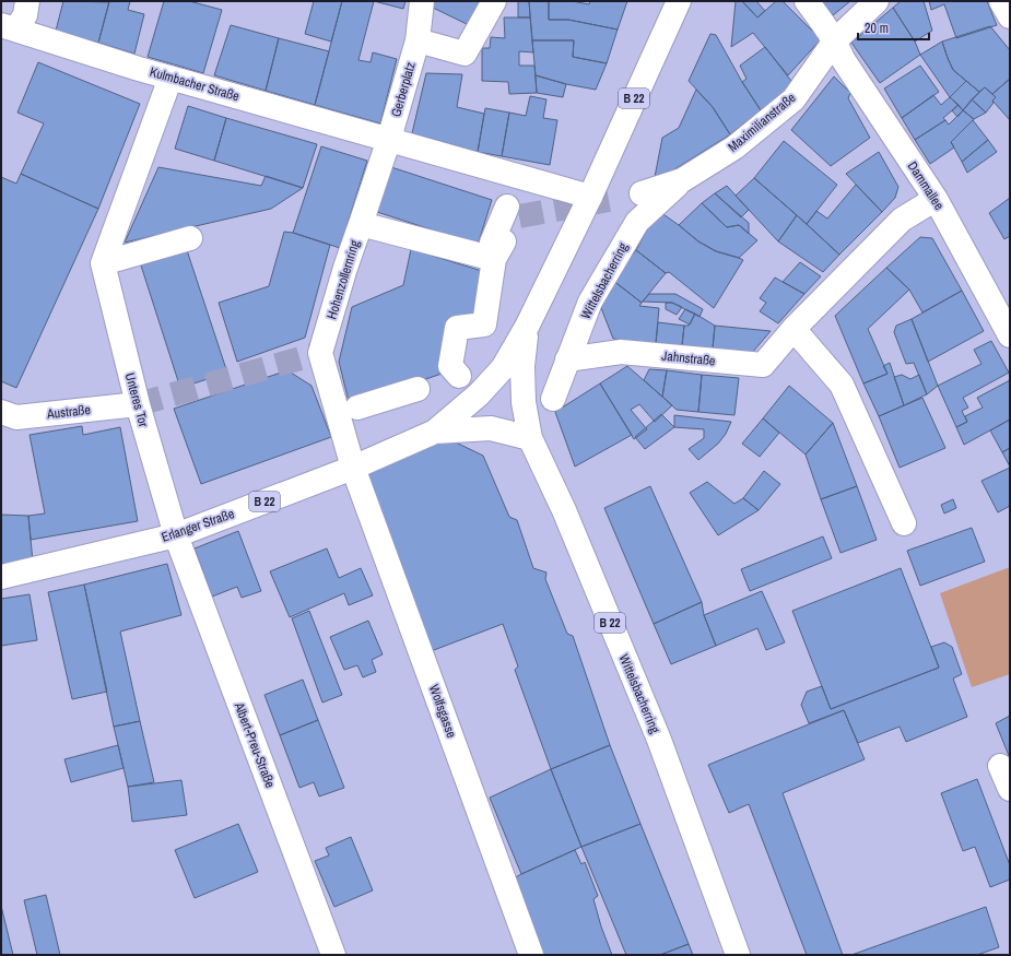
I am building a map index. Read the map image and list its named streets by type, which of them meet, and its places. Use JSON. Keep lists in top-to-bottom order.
{
  "streets": {
    "street": [
      "Kulmbacher Straße",
      "Gerberplatz",
      "B 22",
      "Maximilianstraße",
      "Dammallee",
      "Hohenzollernring",
      "Wittelsbacherring",
      "Jahnstraße",
      "Unteres Tor",
      "Austraße",
      "Erlanger Straße",
      "Wolfsgasse",
      "Albert-Preu-Straße"
    ]
  },
  "crossings": [
    ["Kulmbacher Straße", "Gerberplatz"],
    ["Kulmbacher Straße", "B 22"],
    ["B 22", "Wittelsbacherring"],
    ["B 22", "Erlanger Straße"],
    ["Maximilianstraße", "Dammallee"],
    ["Maximilianstraße", "Wittelsbacherring"],
    ["Dammallee", "Jahnstraße"],
    ["Hohenzollernring", "Erlanger Straße"],
    ["Hohenzollernring", "Wolfsgasse"],
    ["Wittelsbacherring", "Jahnstraße"],
    ["Unteres Tor", "Austraße"],
    ["Unteres Tor", "Erlanger Straße"],
    ["Unteres Tor", "Albert-Preu-Straße"],
    ["Erlanger Straße", "Wolfsgasse"],
    ["Erlanger Straße", "Albert-Preu-Straße"]
  ],
  "scale_bar": "20 m"
}
